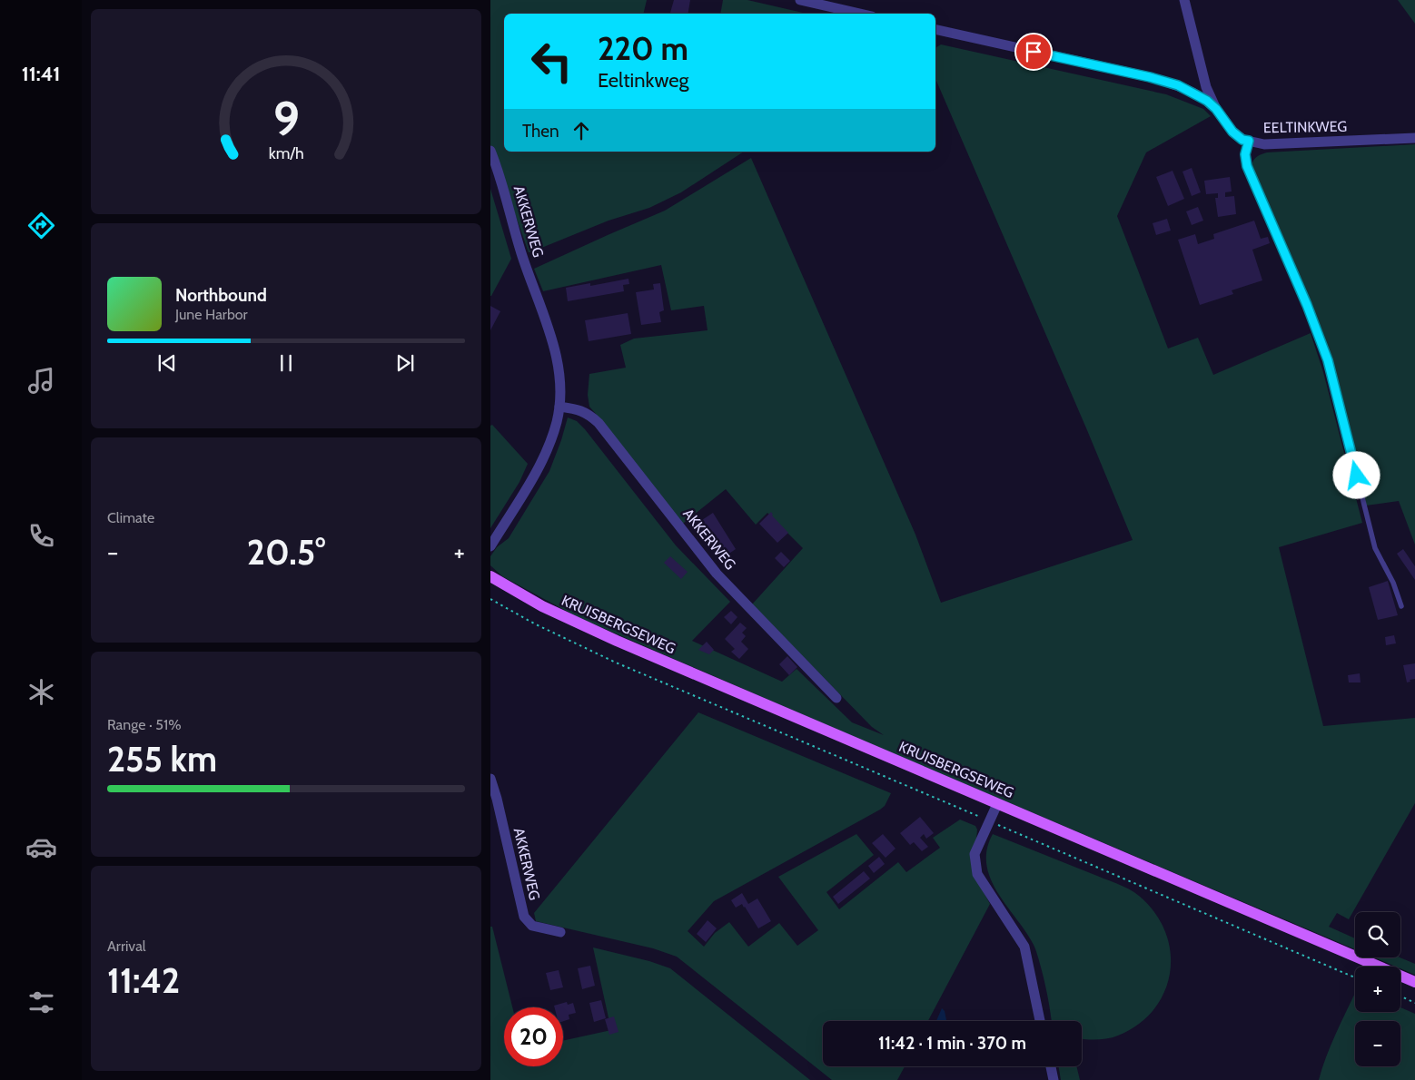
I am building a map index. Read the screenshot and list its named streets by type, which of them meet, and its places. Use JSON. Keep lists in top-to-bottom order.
{
  "streets": {
    "main road": ["KRUISBERGSEWEG"],
    "street": ["EELTINKWEG", "AKKERWEG"]
  },
  "page": {
    "tabs": "11:41",
    "turn": ["220 m", "Eeltinkweg"],
    "then": "Then",
    "song": ["Northbound", "June Harbor"],
    "tile": [
      "Climate",
      ["Range · 51%", "255 km"],
      ["Arrival", "11:42"]
    ],
    "heat": ["−", "20.5°", "+"],
    "map_buttons": ["+", "−"],
    "limit": "20",
    "trip": "11:42 · 1 min · 370 m",
    "gauge": ["9", "km/h"]
  }
}
